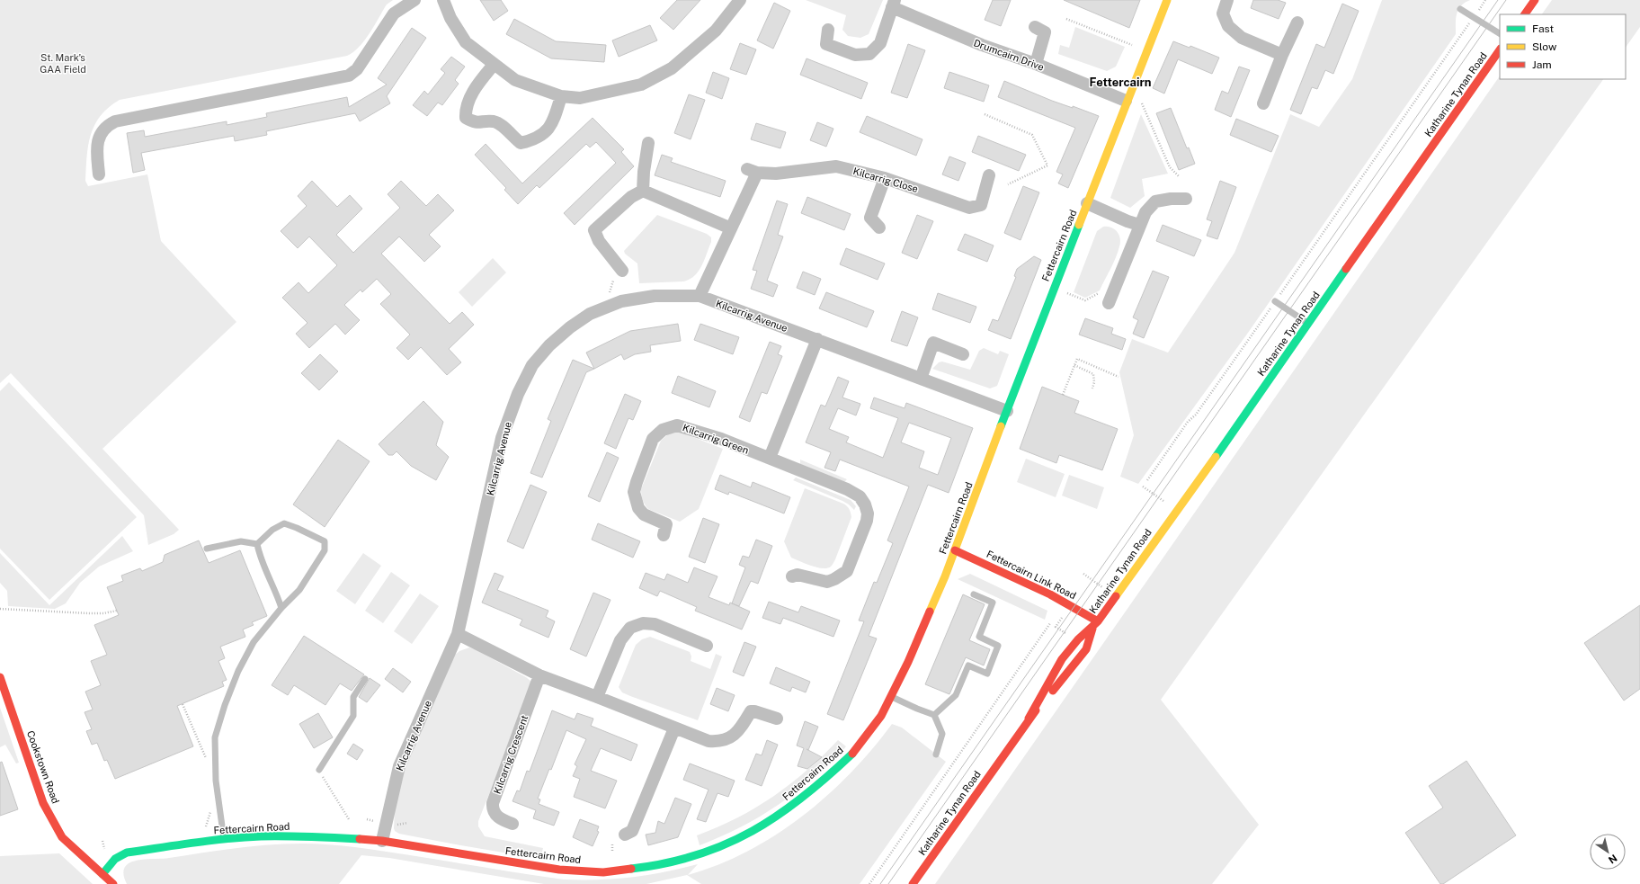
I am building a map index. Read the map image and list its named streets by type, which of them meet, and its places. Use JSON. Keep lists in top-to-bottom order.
{
  "streets": {
    "street": [
      "Drumcairn Drive",
      "Katharine Tynan Road",
      "Kilcarrig Close",
      "Fettercairn Road",
      "Kilcarrig Avenue",
      "Kilcarrig Green",
      "Fettercairn Link Road",
      "Kilcarrig Crescent",
      "Cookstown Road"
    ]
  },
  "crossings": [
    ["Drumcairn Drive", "Fettercairn Road"],
    ["Katharine Tynan Road", "Fettercairn Link Road"],
    ["Kilcarrig Close", "Kilcarrig Avenue"],
    ["Fettercairn Road", "Kilcarrig Avenue"],
    ["Fettercairn Road", "Fettercairn Link Road"],
    ["Fettercairn Road", "Cookstown Road"]
  ],
  "districts": ["Fettercairn"],
  "parks": ["St. Mark's GAA Field"],
  "legend": ["Fast", "Slow", "Jam"],
  "north": "bottom right"
}
